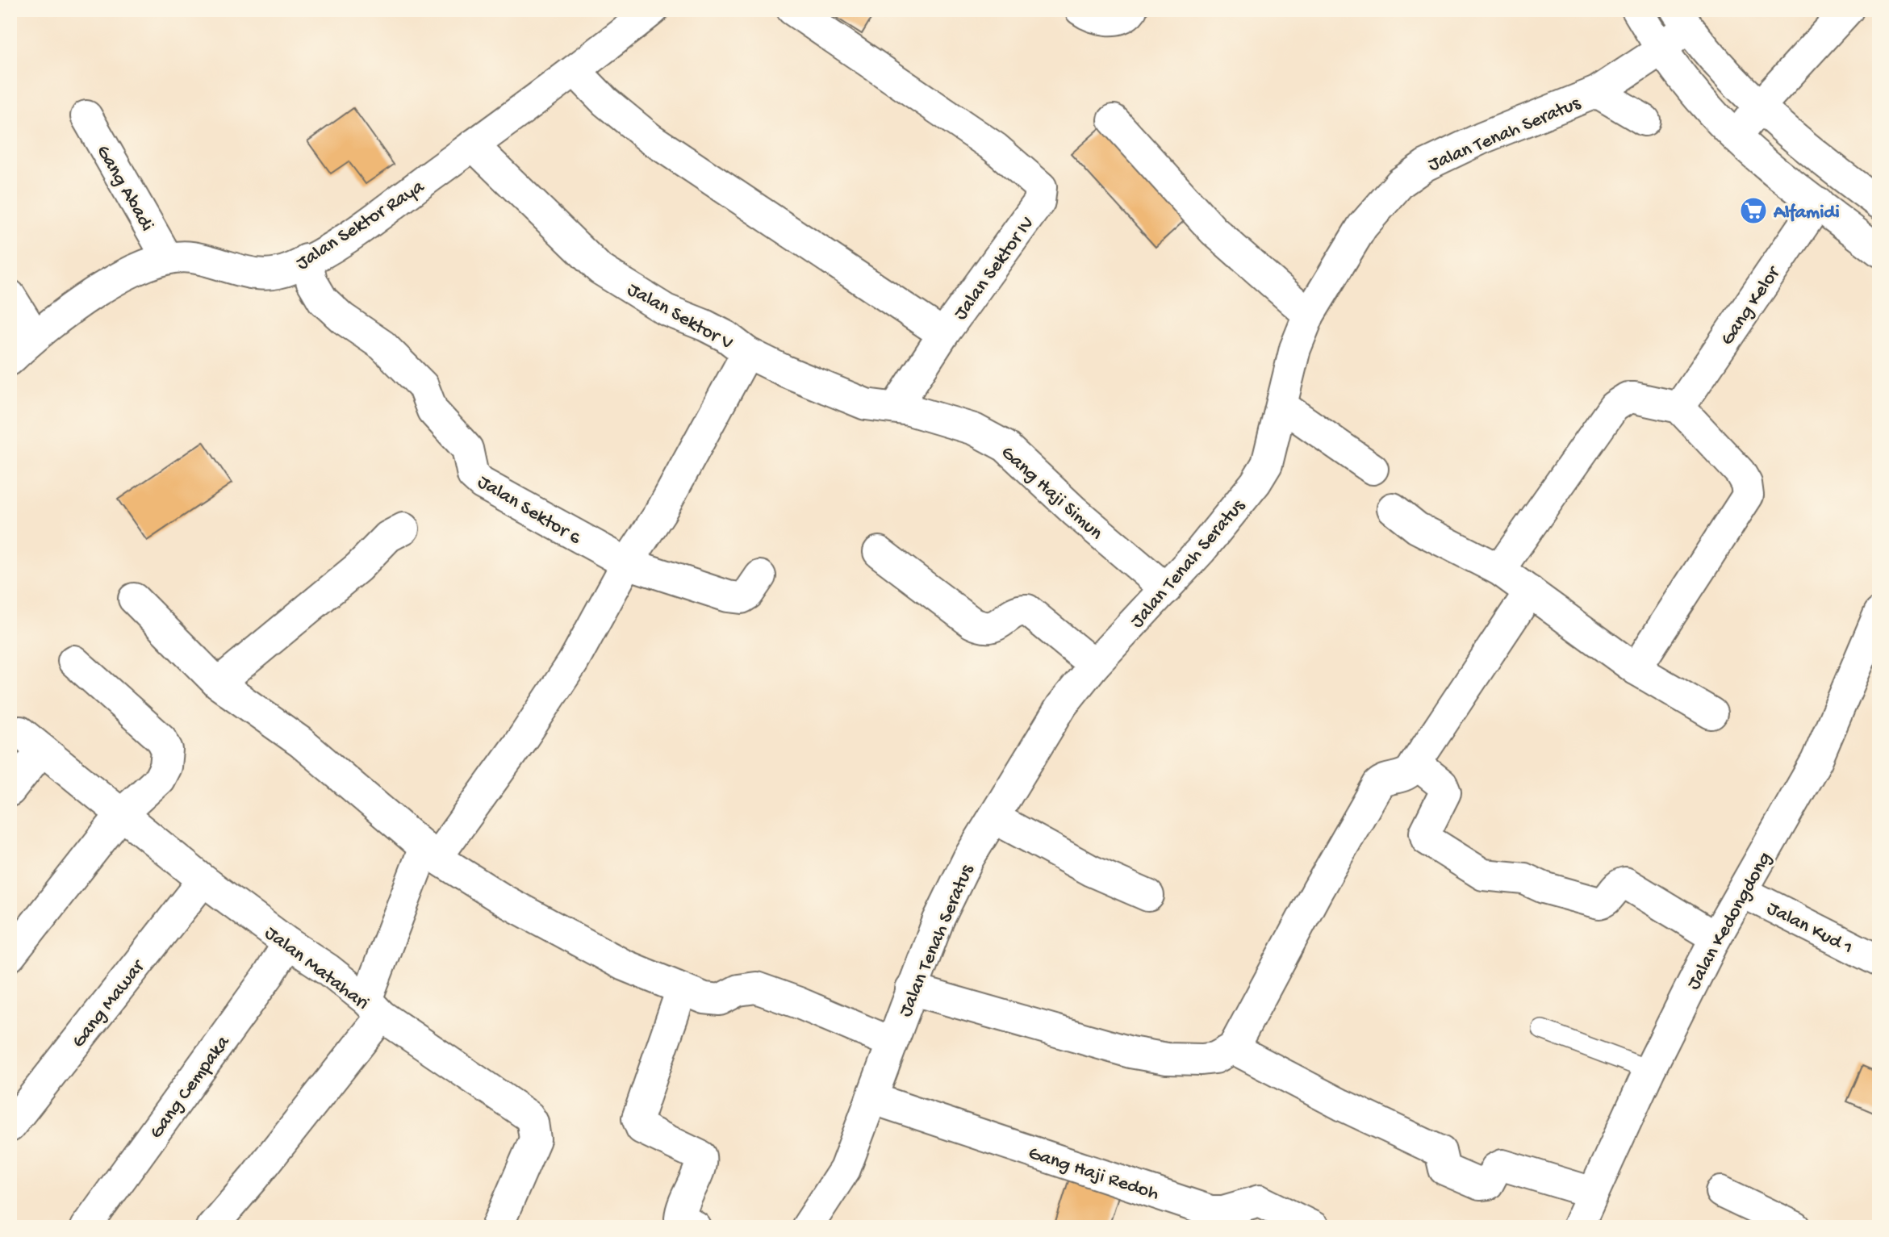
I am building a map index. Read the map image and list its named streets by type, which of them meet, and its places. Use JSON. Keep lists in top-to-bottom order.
{
  "streets": {
    "street": [
      "Jalan Tenah Seratus",
      "Gang Abadi",
      "Jalan Sektor Raya",
      "Jalan Sektor IV",
      "Gang Kelor",
      "Jalan Sektor V",
      "Gang Haji Simun",
      "Jalan Sektor 6",
      "Jalan Kedongdong",
      "Jalan Kud 1",
      "Jalan Matahari",
      "Gang Mawar",
      "Gang Cempaka",
      "Gang Haji Redoh"
    ]
  },
  "crossings": [
    ["Jalan Tenah Seratus", "Gang Haji Simun"],
    ["Jalan Tenah Seratus", "Gang Haji Redoh"],
    ["Gang Abadi", "Jalan Sektor Raya"],
    ["Jalan Sektor Raya", "Jalan Sektor IV"],
    ["Jalan Sektor Raya", "Jalan Sektor V"],
    ["Jalan Sektor Raya", "Jalan Sektor 6"],
    ["Jalan Sektor V", "Gang Haji Simun"],
    ["Jalan Kedongdong", "Jalan Kud 1"],
    ["Jalan Matahari", "Gang Mawar"],
    ["Jalan Matahari", "Gang Cempaka"]
  ],
  "places": {
    "supermarket": ["Alfamidi"]
  }
}
